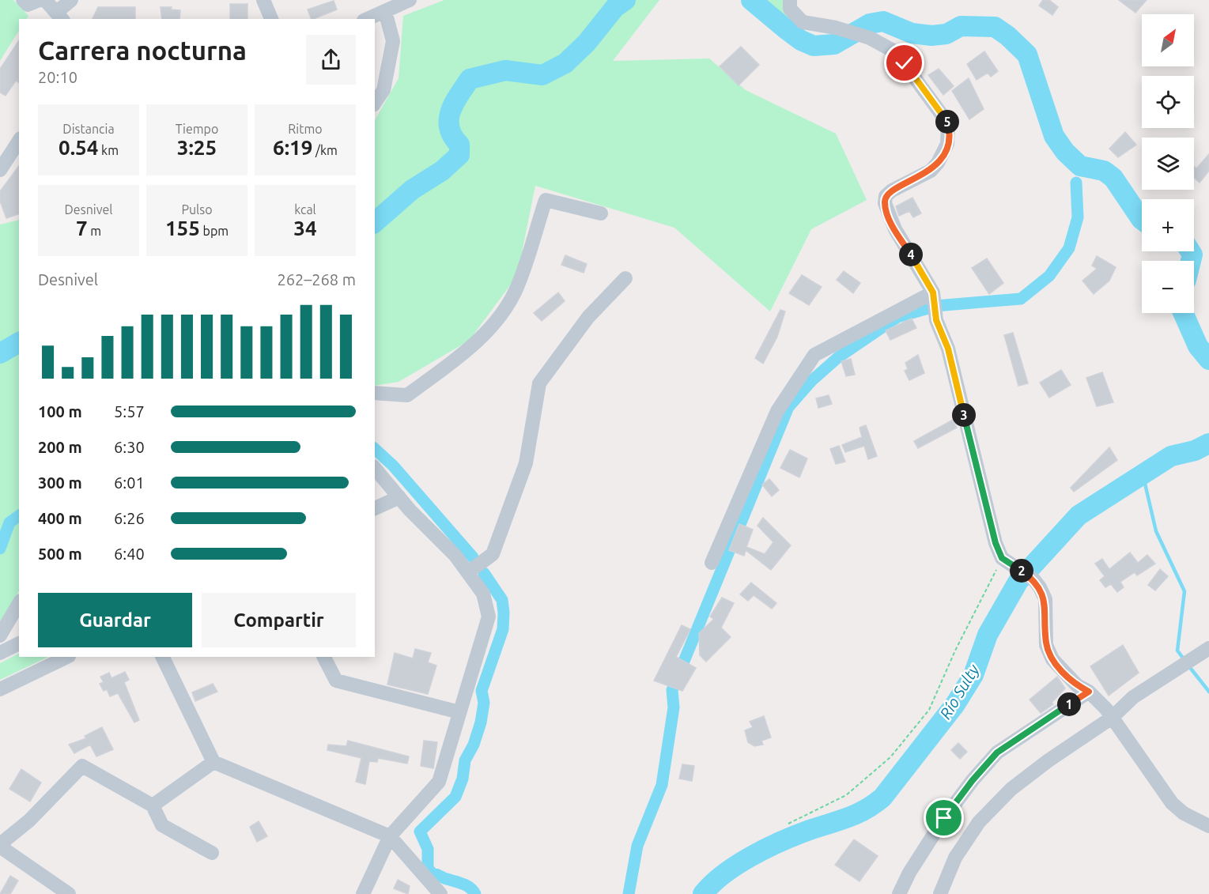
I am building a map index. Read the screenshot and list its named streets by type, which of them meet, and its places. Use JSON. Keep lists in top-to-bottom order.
{
  "water": ["Río Sulty"],
  "north": "top right",
  "page": {
    "map_buttons": ["+", "−"],
    "heading": ["Carrera nocturna", "20:10"],
    "stats": [
      ["Distancia", "0.54 km"],
      ["Tiempo", "3:25"],
      ["Ritmo", "6:19 /km"],
      ["Desnivel", "7 m"],
      ["Pulso", "155 bpm"],
      ["kcal", "34"]
    ],
    "pins": [
      "5",
      "4",
      "3",
      "2",
      "1"
    ],
    "chart": ["Desnivel", "262–268 m"],
    "list": [
      {
        "name": "100 m",
        "note": "5:57"
      },
      {
        "name": "200 m",
        "note": "6:30"
      },
      {
        "name": "300 m",
        "note": "6:01"
      },
      {
        "name": "400 m",
        "note": "6:26"
      },
      {
        "name": "500 m",
        "note": "6:40"
      }
    ],
    "buttons": ["Guardar", "Compartir"]
  }
}
